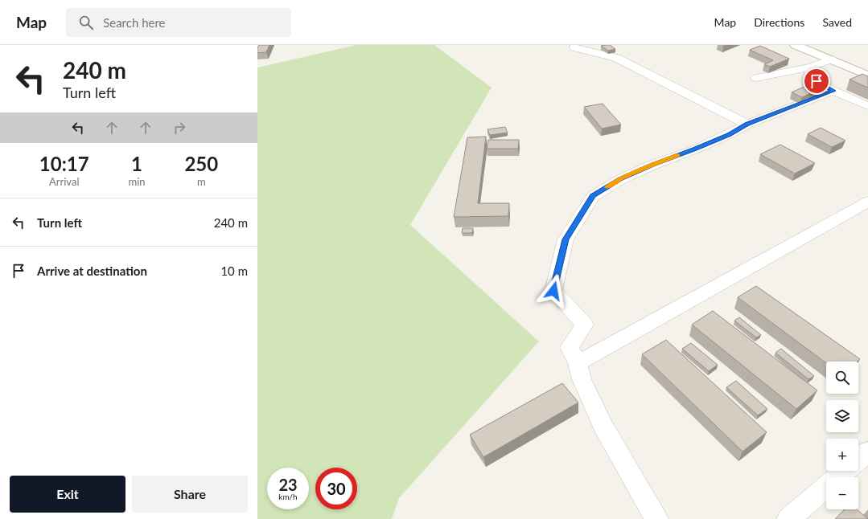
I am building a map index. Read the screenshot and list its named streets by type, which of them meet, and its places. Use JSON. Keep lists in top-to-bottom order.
{
  "page": {
    "header": "Map",
    "search": "Search here",
    "nav": ["Map", "Directions", "Saved"],
    "turn": ["240 m", "Turn left"],
    "eta": [
      "10:17",
      "Arrival",
      "1",
      "min",
      "250",
      "m"
    ],
    "list": [
      {
        "name": "Turn left",
        "value": "240 m"
      },
      {
        "name": "Arrive at destination",
        "value": "10 m"
      }
    ],
    "map_buttons": ["+", "−"],
    "speed": "23 km/h",
    "limit": "30",
    "buttons": ["Exit", "Share"]
  }
}
